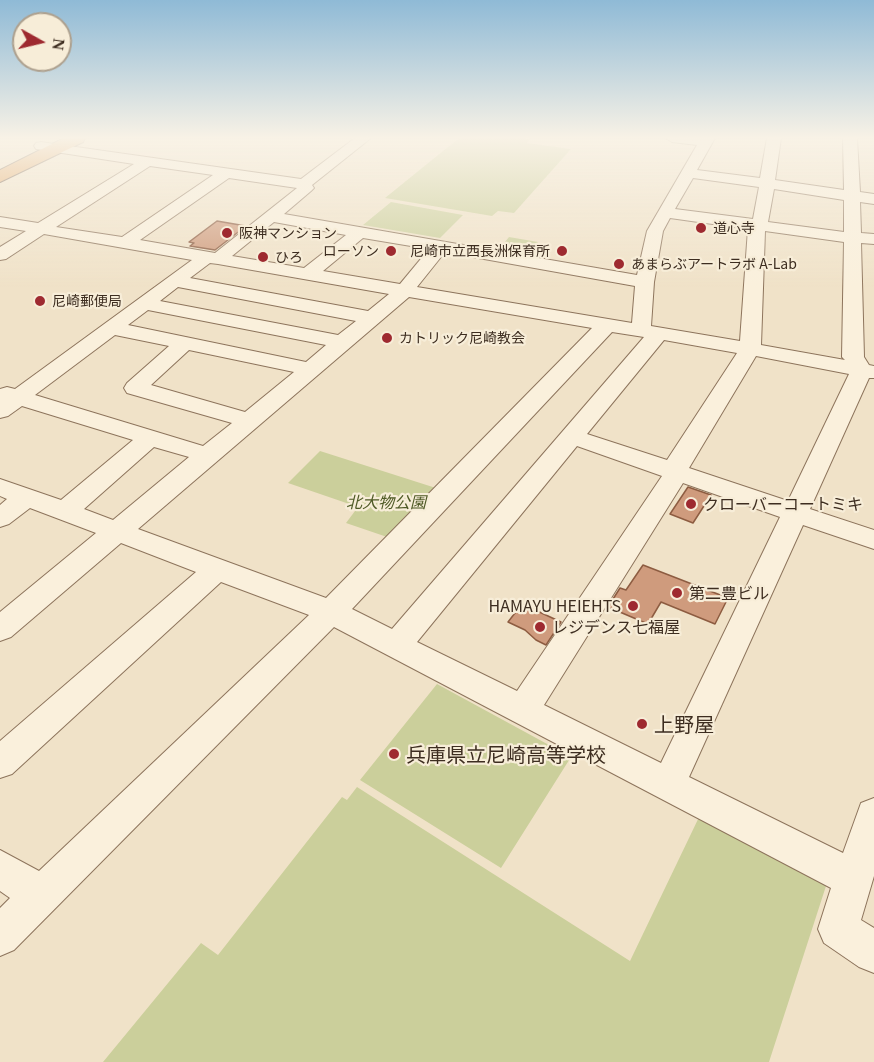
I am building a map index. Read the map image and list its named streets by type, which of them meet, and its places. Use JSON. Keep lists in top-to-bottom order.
{
  "parks": ["北大物公園"],
  "places": [
    "道心寺",
    "阪神マンション",
    "ローソン",
    "尼崎市立西長洲保育所",
    "ひろ",
    "あまらぶアートラボ A-Lab",
    "尼崎郵便局",
    "カトリック尼崎教会",
    "クローバーコートミキ",
    "第二豊ビル",
    "HAMAYU HEIEHTS",
    "レジデンス七福屋",
    "上野屋",
    "兵庫県立尼崎高等学校"
  ],
  "north": "right"
}
